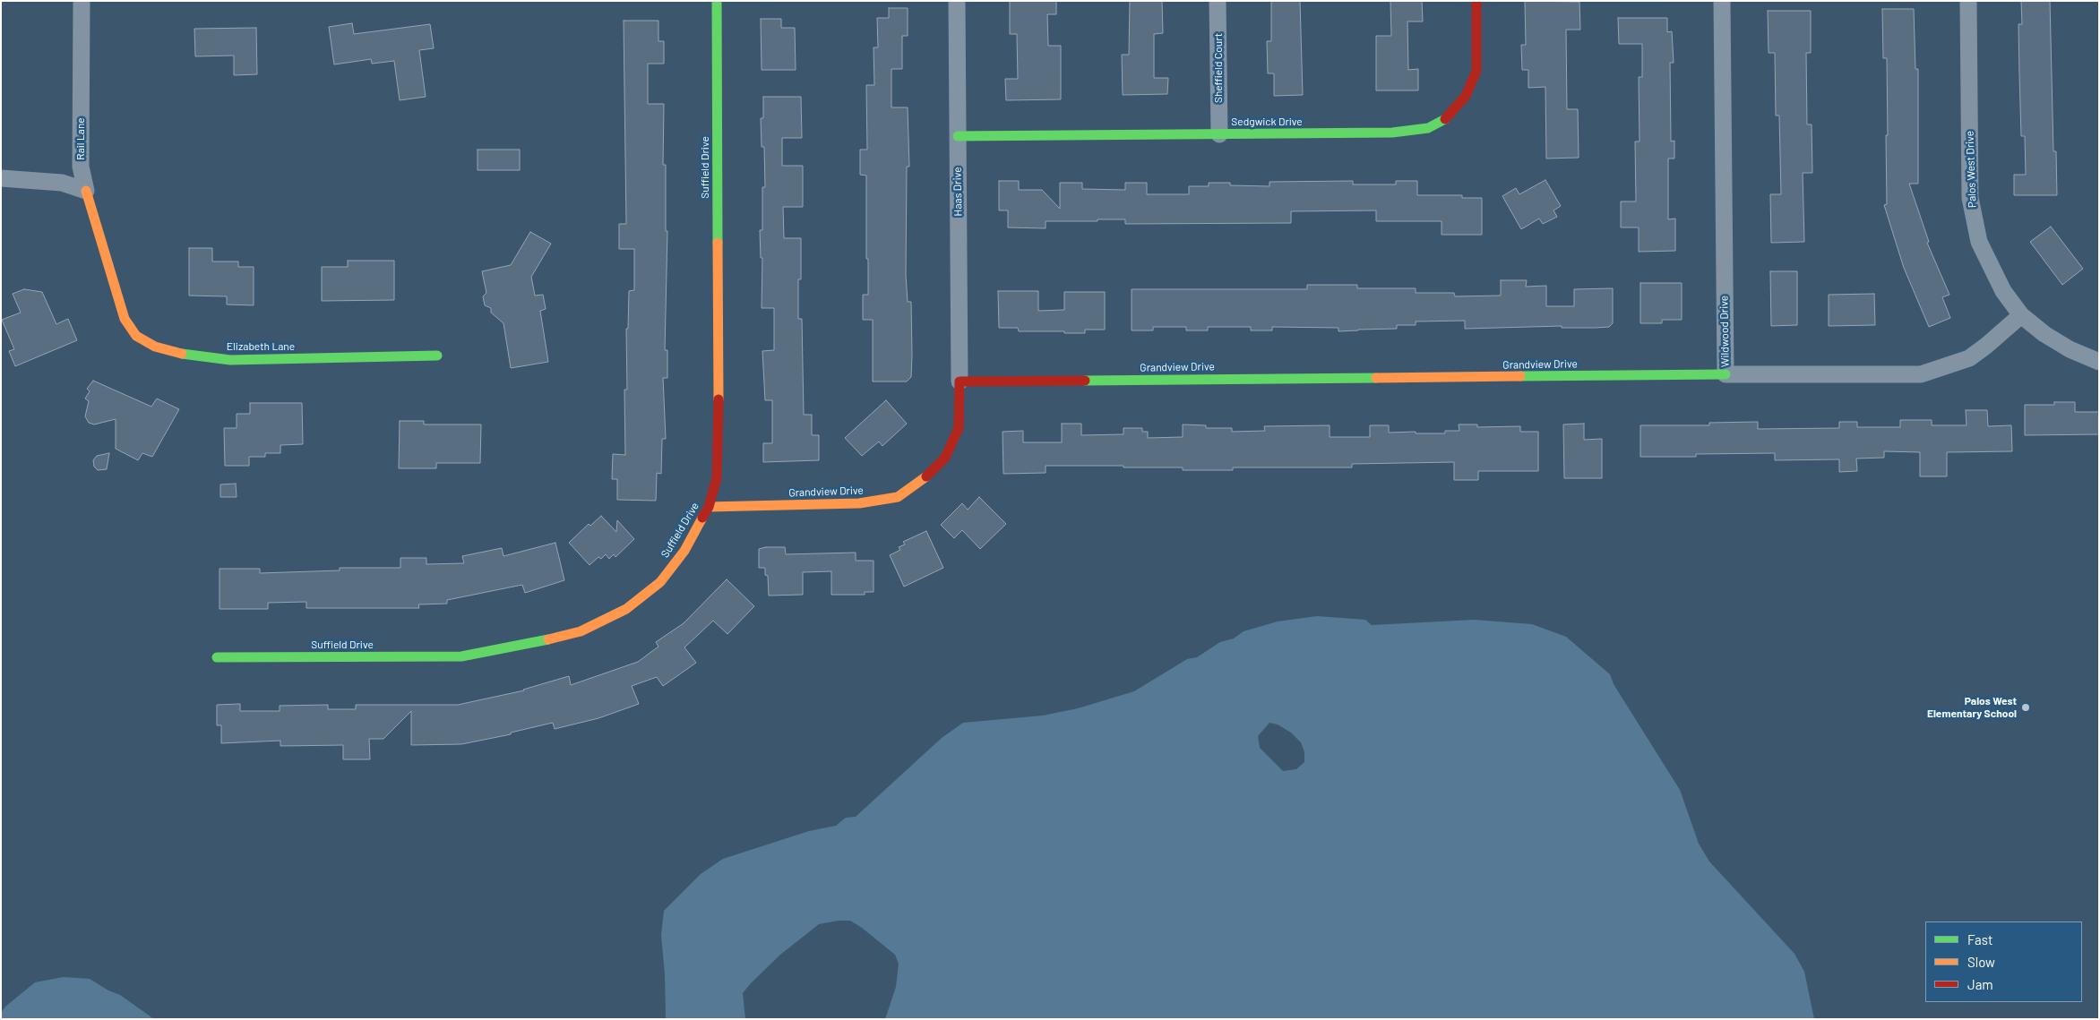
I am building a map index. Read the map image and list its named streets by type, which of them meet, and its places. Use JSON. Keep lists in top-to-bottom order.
{
  "streets": {
    "street": [
      "Sheffield Court",
      "Sedgwick Drive",
      "Rail Lane",
      "Suffield Drive",
      "Palos West Drive",
      "Haas Drive",
      "Wildwood Drive",
      "Elizabeth Lane",
      "Grandview Drive"
    ]
  },
  "crossings": [
    ["Sheffield Court", "Sedgwick Drive"],
    ["Sedgwick Drive", "Haas Drive"],
    ["Rail Lane", "Elizabeth Lane"],
    ["Suffield Drive", "Grandview Drive"],
    ["Palos West Drive", "Wildwood Drive"],
    ["Haas Drive", "Grandview Drive"],
    ["Wildwood Drive", "Grandview Drive"]
  ],
  "places": ["Palos West Elementary School"],
  "legend": ["Fast", "Slow", "Jam"]
}
